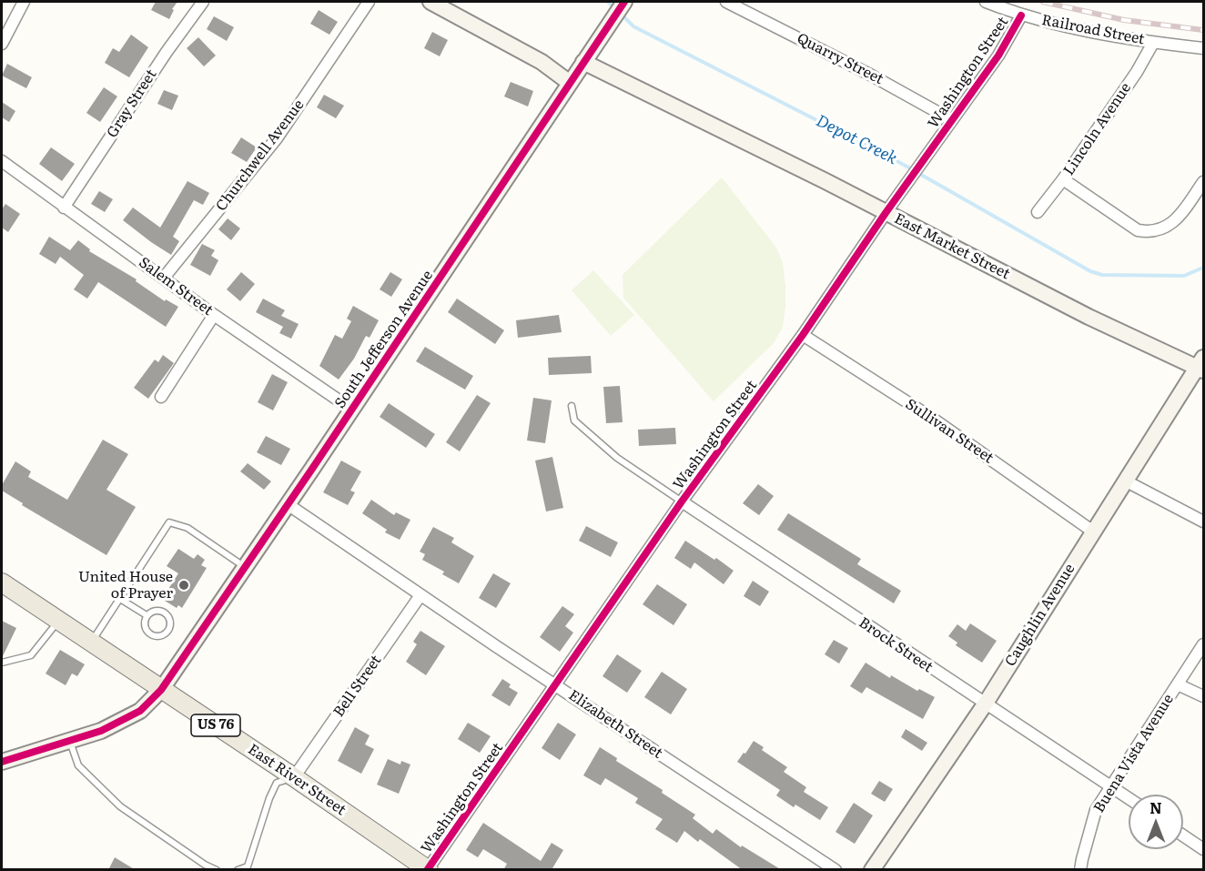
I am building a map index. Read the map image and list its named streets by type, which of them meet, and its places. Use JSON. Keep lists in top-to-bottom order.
{
  "streets": {
    "main road": ["US 76", "East River Street"],
    "street": [
      "Railroad Street",
      "Quarry Street",
      "Washington Street",
      "Gray Street",
      "Lincoln Avenue",
      "Churchwell Avenue",
      "East Market Street",
      "Salem Street",
      "South Jefferson Avenue",
      "Sullivan Street",
      "Caughlin Avenue",
      "Brock Street",
      "Bell Street",
      "Elizabeth Street",
      "Buena Vista Avenue"
    ]
  },
  "crossings": [
    ["Railroad Street", "Washington Street"],
    ["Railroad Street", "Lincoln Avenue"],
    ["Quarry Street", "Washington Street"],
    ["Washington Street", "East Market Street"],
    ["Washington Street", "Sullivan Street"],
    ["Washington Street", "Brock Street"],
    ["Washington Street", "Elizabeth Street"],
    ["Washington Street", "East River Street"],
    ["Gray Street", "Salem Street"],
    ["Churchwell Avenue", "Salem Street"],
    ["East Market Street", "South Jefferson Avenue"],
    ["East Market Street", "Caughlin Avenue"],
    ["Salem Street", "South Jefferson Avenue"],
    ["South Jefferson Avenue", "Elizabeth Street"],
    ["South Jefferson Avenue", "East River Street"],
    ["Sullivan Street", "Caughlin Avenue"],
    ["Caughlin Avenue", "Brock Street"],
    ["Brock Street", "Buena Vista Avenue"],
    ["Bell Street", "Elizabeth Street"],
    ["Bell Street", "East River Street"]
  ],
  "water": ["Depot Creek"],
  "places": ["United House of Prayer"],
  "north": "top"
}
